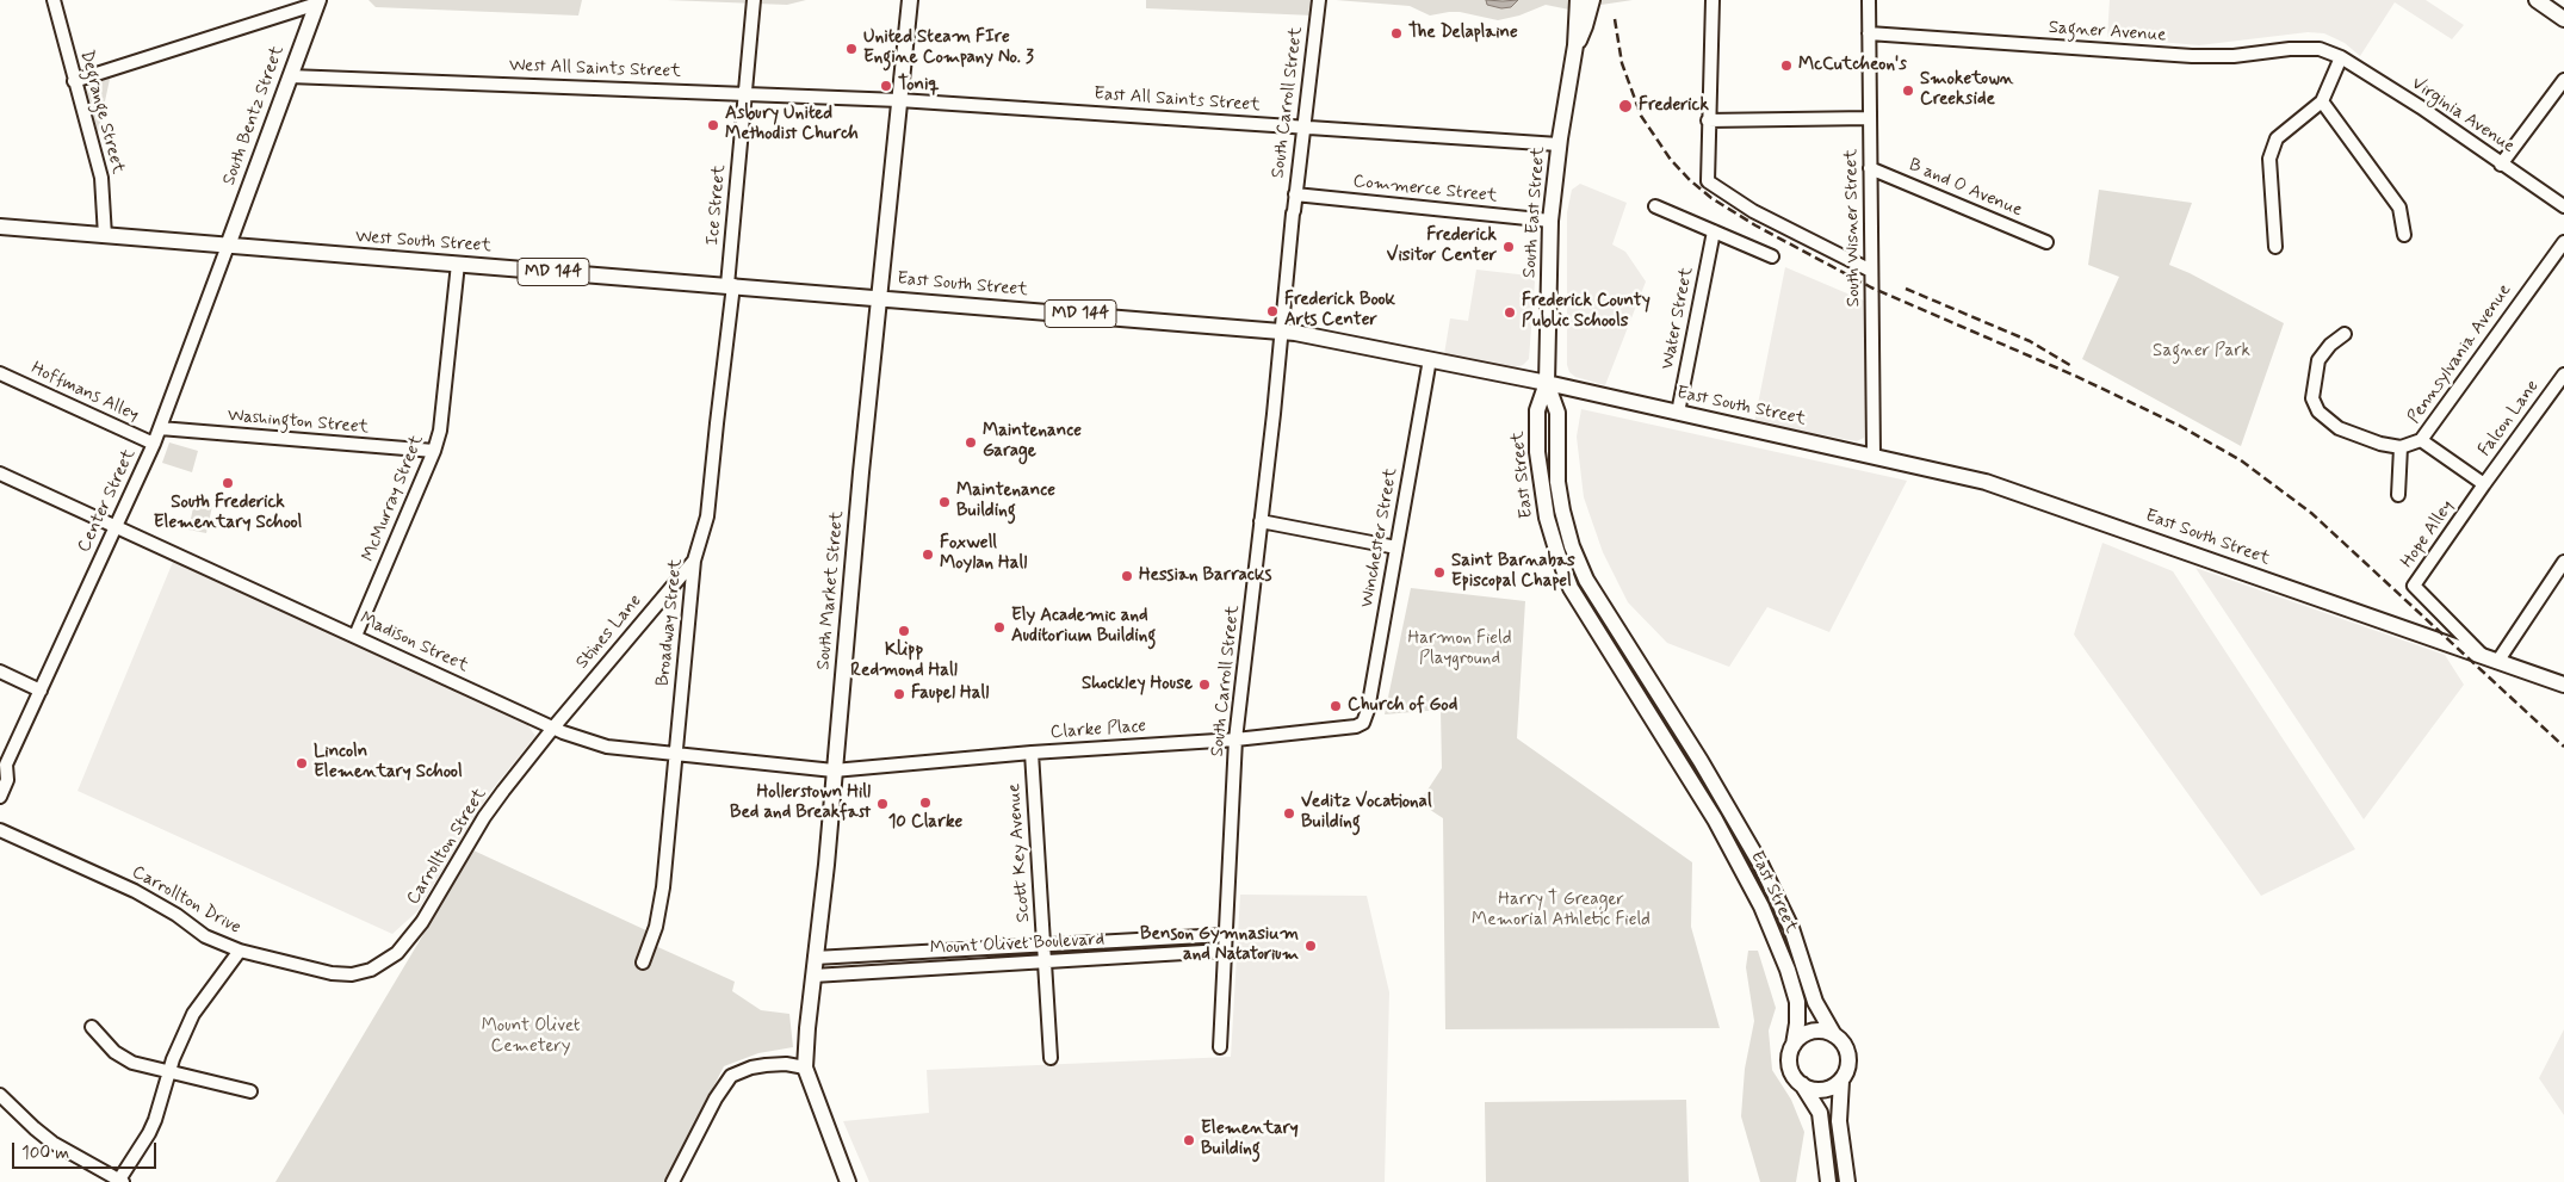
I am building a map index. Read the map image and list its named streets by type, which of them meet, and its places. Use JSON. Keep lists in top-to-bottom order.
{
  "streets": {
    "main road": [
      "South Bentz Street",
      "South East Street",
      "West South Street",
      "MD 144",
      "East South Street",
      "East Street",
      "South Market Street"
    ],
    "street": [
      "Sagner Avenue",
      "West All Saints Street",
      "East All Saints Street",
      "South Carroll Street",
      "Degrange Street",
      "Virginia Avenue",
      "B and O Avenue",
      "Commerce Street",
      "Ice Street",
      "South Wisner Street",
      "Water Street",
      "Pennsylvania Avenue",
      "Hoffmans Alley",
      "Falcon Lane",
      "Washington Street",
      "McMurray Street",
      "Center Street",
      "Hope Alley",
      "Winchester Street",
      "Broadway Street",
      "Stines Lane",
      "Madison Street",
      "Clarke Place",
      "Carrollton Street",
      "Scott Key Avenue",
      "Carrollton Drive",
      "Mount Olivet Boulevard"
    ]
  },
  "crossings": [
    ["Sagner Avenue", "Virginia Avenue"],
    ["Sagner Avenue", "South Wisner Street"],
    ["West All Saints Street", "East All Saints Street"],
    ["West All Saints Street", "South Bentz Street"],
    ["West All Saints Street", "Ice Street"],
    ["West All Saints Street", "South Market Street"],
    ["East All Saints Street", "South Carroll Street"],
    ["East All Saints Street", "South East Street"],
    ["East All Saints Street", "South Market Street"],
    ["South Carroll Street", "Commerce Street"],
    ["South Carroll Street", "East South Street"],
    ["South Carroll Street", "Clarke Place"],
    ["South Carroll Street", "Mount Olivet Boulevard"],
    ["Degrange Street", "West South Street"],
    ["South Bentz Street", "West South Street"],
    ["South Bentz Street", "Center Street"],
    ["B and O Avenue", "South Wisner Street"],
    ["Commerce Street", "South East Street"],
    ["Ice Street", "West South Street"],
    ["Ice Street", "Broadway Street"],
    ["South East Street", "East South Street"],
    ["South East Street", "East Street"],
    ["South Wisner Street", "East South Street"],
    ["West South Street", "East South Street"],
    ["West South Street", "McMurray Street"],
    ["West South Street", "Center Street"],
    ["West South Street", "South Market Street"],
    ["West South Street", "Broadway Street"],
    ["East South Street", "Water Street"],
    ["East South Street", "East Street"],
    ["East South Street", "Hope Alley"],
    ["East South Street", "Winchester Street"],
    ["East South Street", "South Market Street"],
    ["Hoffmans Alley", "Center Street"],
    ["Falcon Lane", "Hope Alley"],
    ["Washington Street", "McMurray Street"],
    ["Washington Street", "Center Street"],
    ["McMurray Street", "Madison Street"],
    ["Center Street", "Madison Street"],
    ["Winchester Street", "Clarke Place"],
    ["South Market Street", "Madison Street"],
    ["South Market Street", "Clarke Place"],
    ["South Market Street", "Mount Olivet Boulevard"],
    ["Broadway Street", "Stines Lane"],
    ["Broadway Street", "Madison Street"],
    ["Stines Lane", "Madison Street"],
    ["Stines Lane", "Carrollton Street"],
    ["Madison Street", "Clarke Place"],
    ["Madison Street", "Carrollton Street"],
    ["Clarke Place", "Scott Key Avenue"],
    ["Carrollton Street", "Carrollton Drive"],
    ["Scott Key Avenue", "Mount Olivet Boulevard"]
  ],
  "parks": [
    "Sagner Park",
    "Harmon Field Playground",
    "Harry T Greager Memorial Athletic Field",
    "Mount Olivet Cemetery"
  ],
  "places": [
    "The Delaplaine",
    "United Steam FIre Engine Company No. 3",
    "McCutcheon's",
    "Toniq",
    "Smoketown Creekside",
    "Frederick",
    "Asbury United Methodist Church",
    "Frederick Visitor Center",
    "Frederick Book Arts Center",
    "Frederick County Public Schools",
    "Maintenance Garage",
    "South Frederick Elementary School",
    "Maintenance Building",
    "Foxwell Moylan Hall",
    "Saint Barnabas Episcopal Chapel",
    "Hessian Barracks",
    "Ely Academic and Auditorium Building",
    "Klipp Redmond Hall",
    "Shockley House",
    "Faupel Hall",
    "Church of God",
    "Lincoln Elementary School",
    "10 Clarke",
    "Hollerstown Hill Bed and Breakfast",
    "Veditz Vocational Building",
    "Benson Gymnasium and Natatorium",
    "Elementary Building"
  ],
  "scale_bar": "100 m"
}
